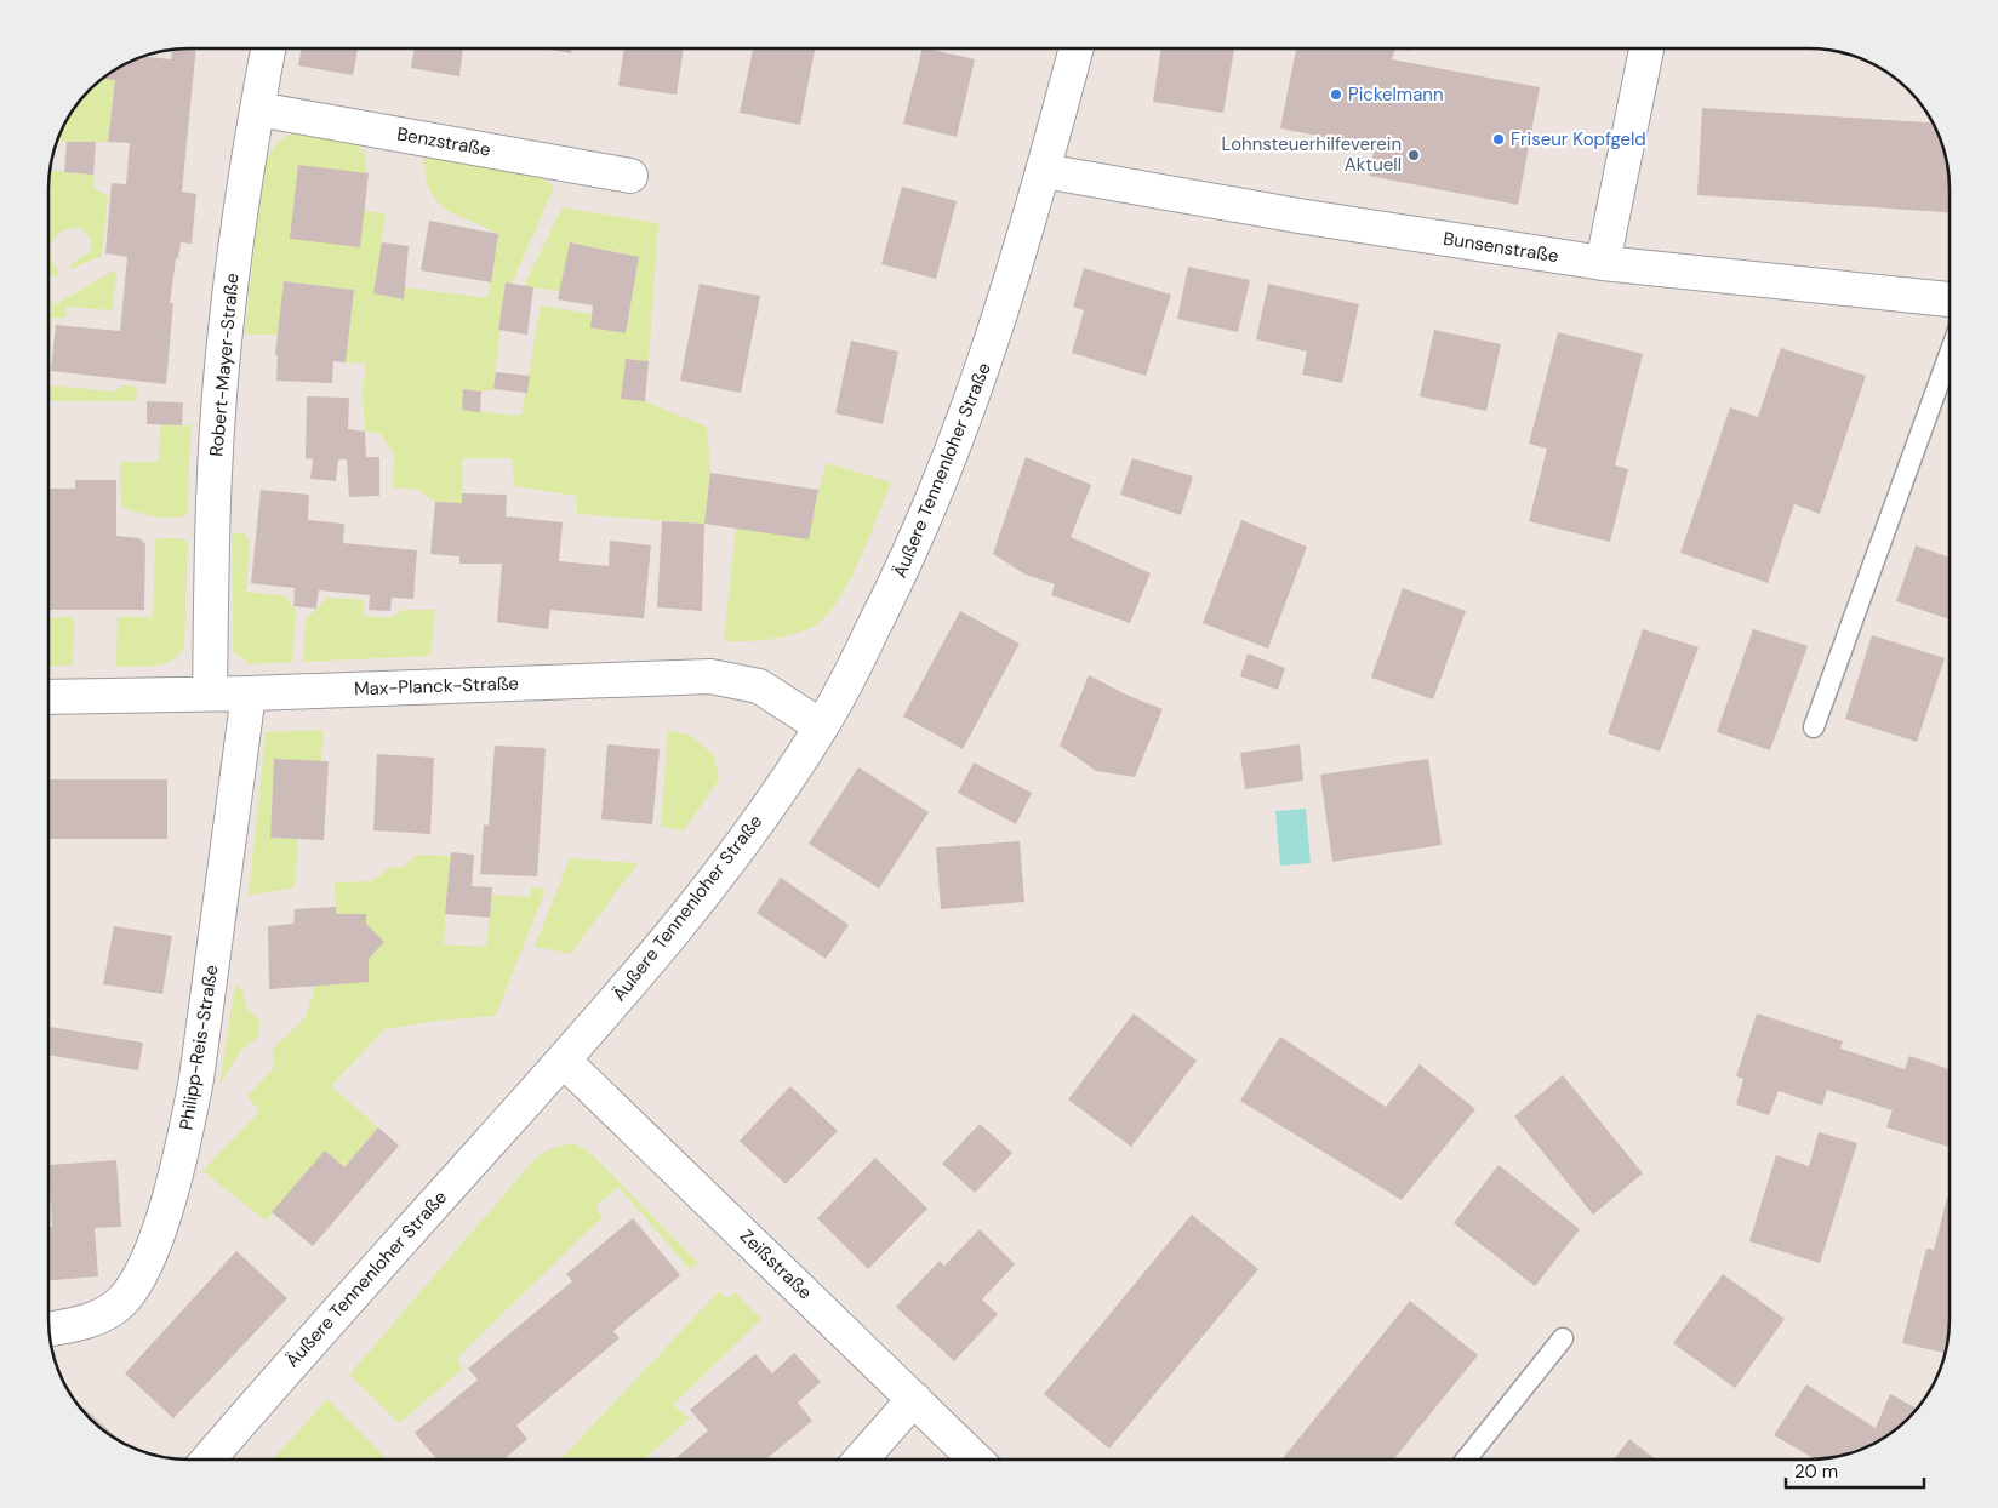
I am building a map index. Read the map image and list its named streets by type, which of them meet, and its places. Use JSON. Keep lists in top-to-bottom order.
{
  "streets": {
    "street": [
      "Benzstraße",
      "Bunsenstraße",
      "Robert-Mayer-Straße",
      "Äußere Tennenloher Straße",
      "Max-Planck-Straße",
      "Philipp-Reis-Straße",
      "Zeißstraße"
    ]
  },
  "crossings": [
    ["Benzstraße", "Robert-Mayer-Straße"],
    ["Bunsenstraße", "Äußere Tennenloher Straße"],
    ["Robert-Mayer-Straße", "Max-Planck-Straße"],
    ["Äußere Tennenloher Straße", "Max-Planck-Straße"],
    ["Äußere Tennenloher Straße", "Zeißstraße"],
    ["Max-Planck-Straße", "Philipp-Reis-Straße"]
  ],
  "places": ["Pickelmann", "Friseur Kopfgeld", "Lohnsteuerhilfeverein Aktuell"],
  "scale_bar": "20 m"
}
